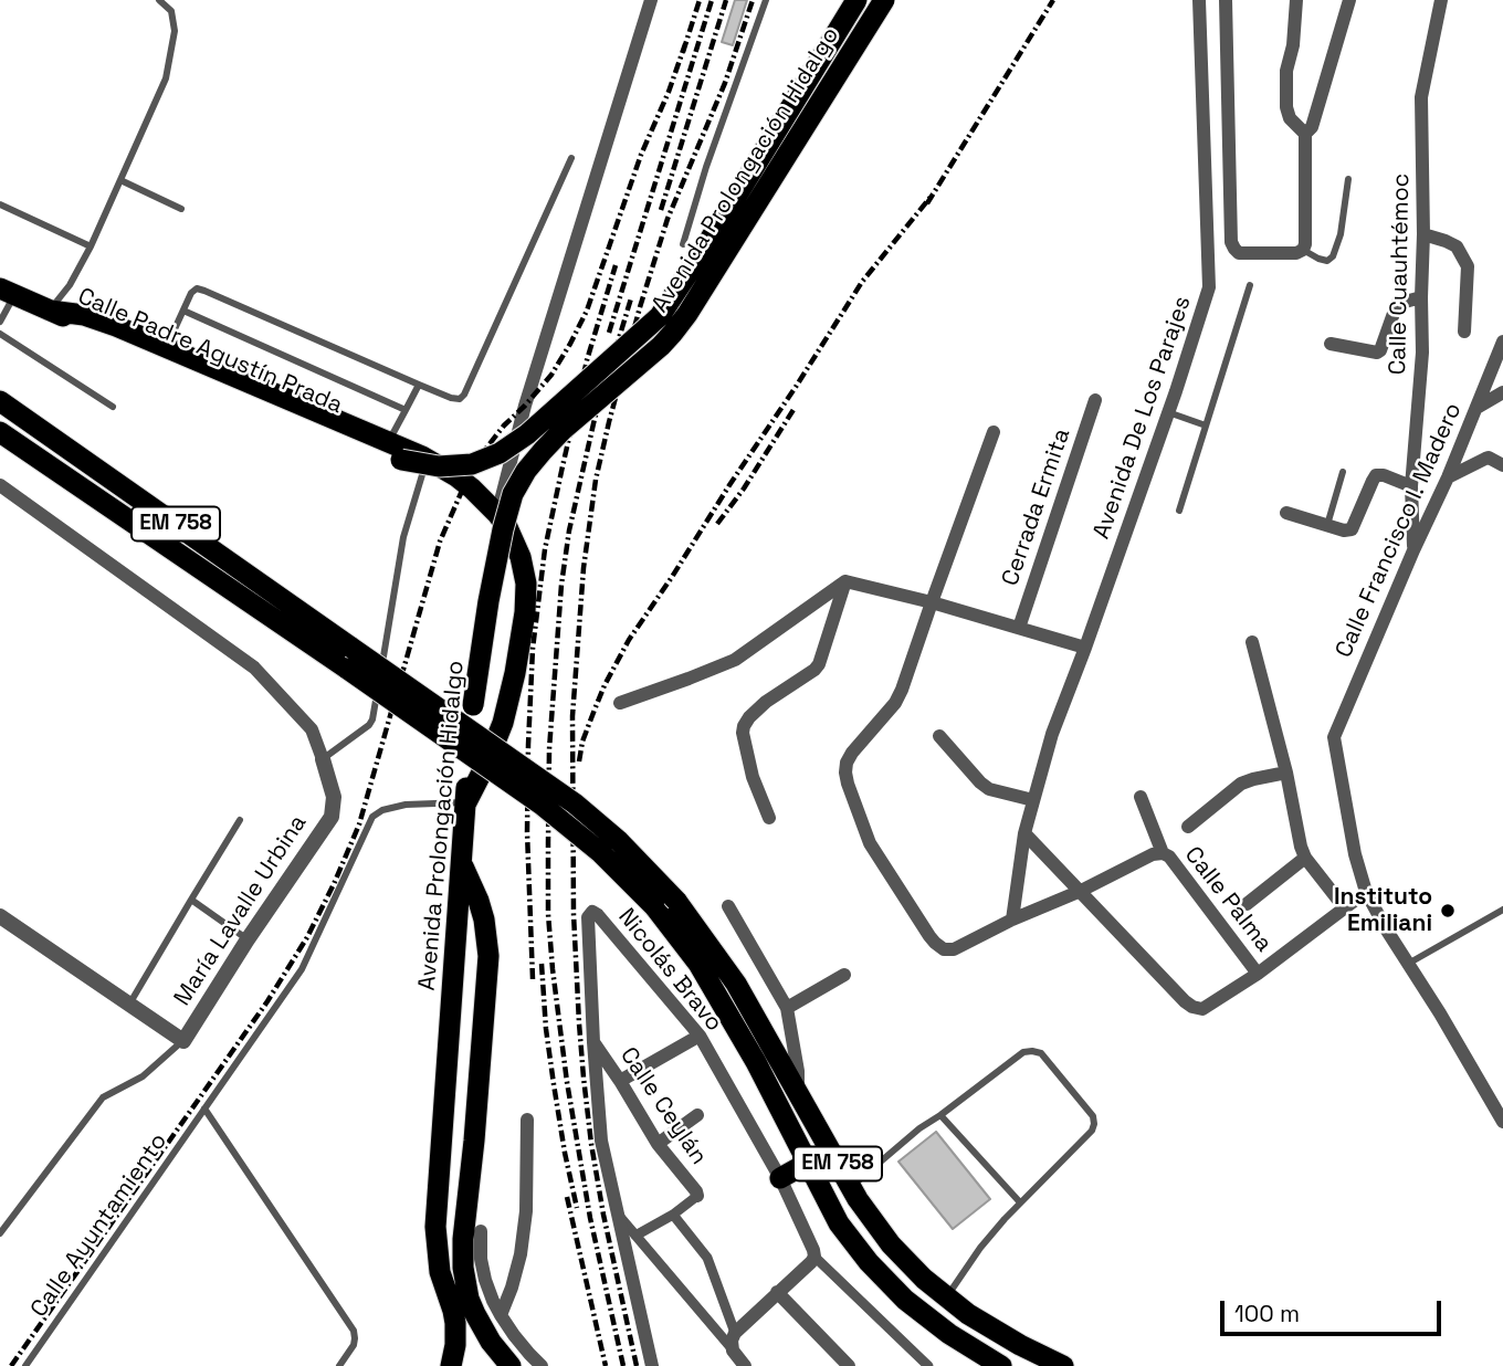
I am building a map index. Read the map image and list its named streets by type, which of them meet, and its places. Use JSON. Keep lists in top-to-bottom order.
{
  "streets": {
    "highway": ["Avenida Prolongación Hidalgo", "Calle Padre Agustín Prada", "EM 758"],
    "street": [
      "Calle Cuauhtémoc",
      "Avenida De Los Parajes",
      "Cerrada Ermita",
      "Calle Francisco I. Madero",
      "Calle Palma",
      "María Lavalle Urbina",
      "Nicolás Bravo",
      "Calle Ceylán"
    ],
    "lane": ["Calle Ayuntamiento"]
  },
  "crossings": [
    ["Avenida Prolongación Hidalgo", "Calle Padre Agustín Prada"],
    ["Avenida Prolongación Hidalgo", "Calle Ayuntamiento"],
    ["Calle Cuauhtémoc", "Calle Francisco I. Madero"],
    ["Nicolás Bravo", "Calle Ceylán"]
  ],
  "places": ["Instituto Emiliani"],
  "scale_bar": "100 m"
}
